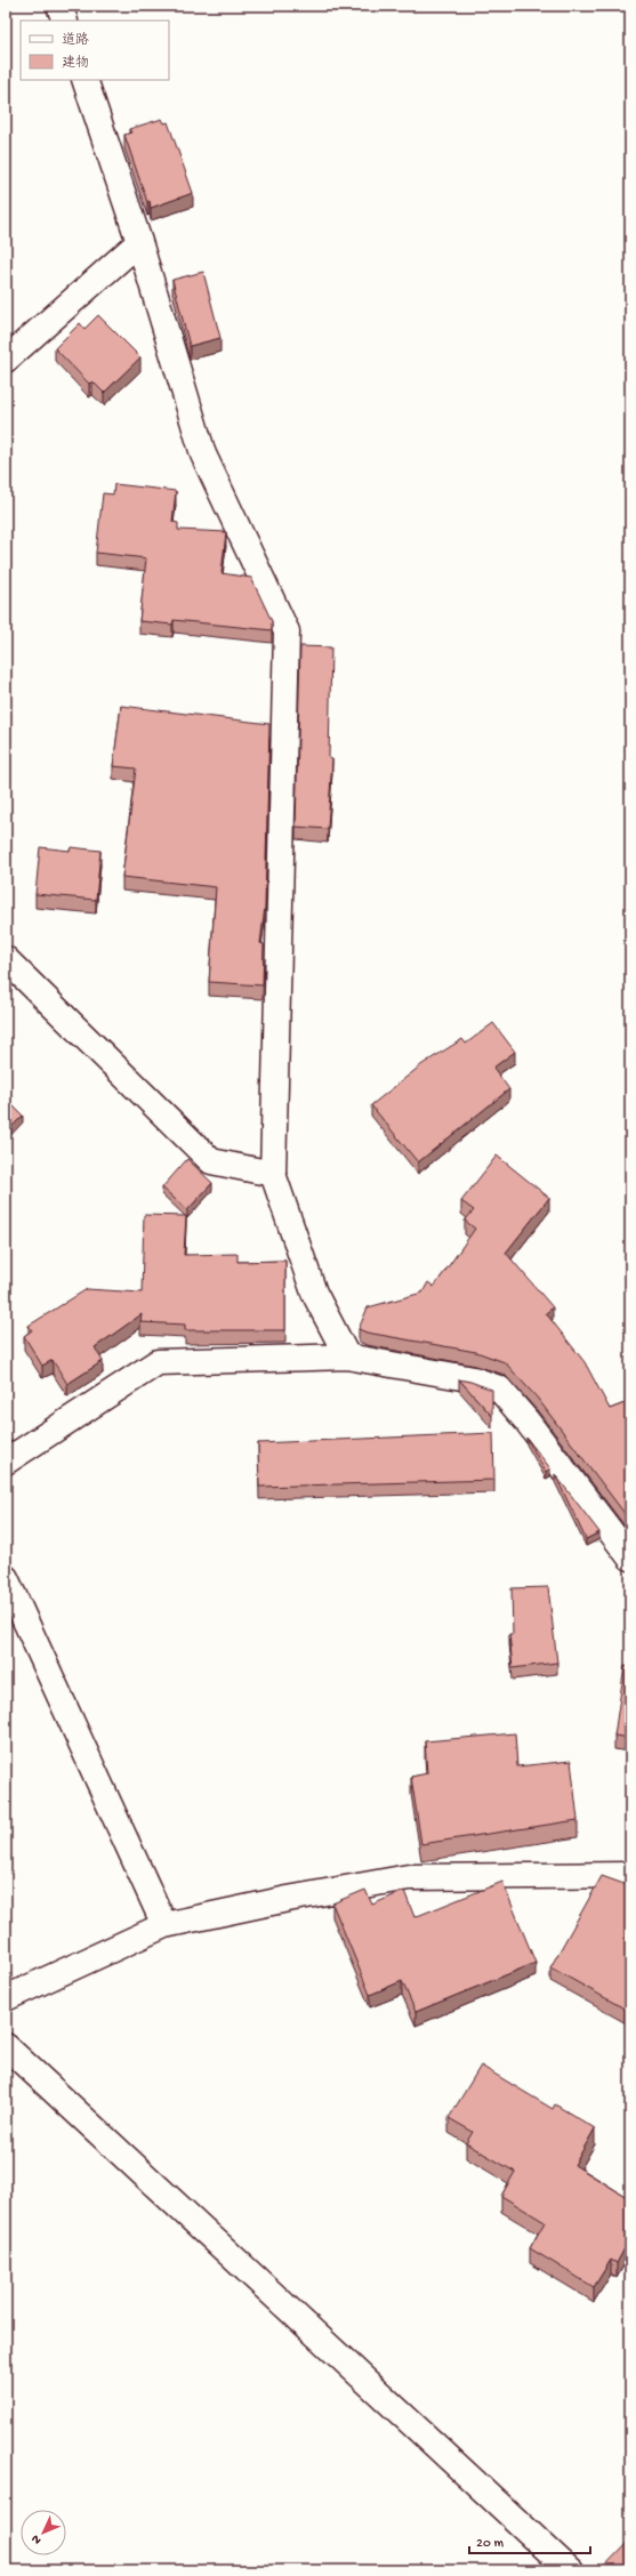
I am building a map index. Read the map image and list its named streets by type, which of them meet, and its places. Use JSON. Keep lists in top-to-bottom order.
{
  "legend": ["道路", "建物"],
  "scale_bar": "20 m",
  "north": "bottom left"
}
